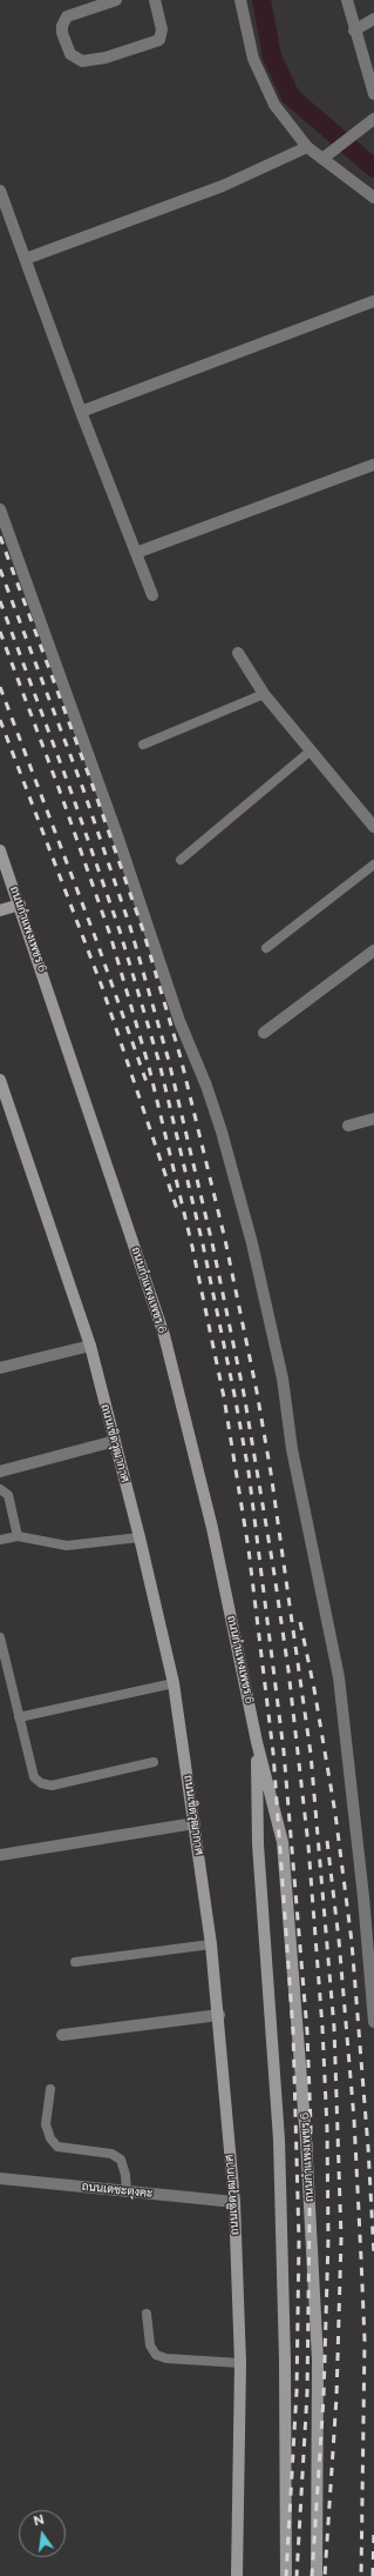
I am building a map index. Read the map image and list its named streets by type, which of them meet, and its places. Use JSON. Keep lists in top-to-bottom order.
{
  "streets": {
    "main road": ["ถนนกำแพงเพชร 6", "ถนนเชิดวุฒากาศ"],
    "street": ["ถนนเดชะตุงคะ"]
  },
  "crossings": [
    ["ถนนเชิดวุฒากาศ", "ถนนเดชะตุงคะ"]
  ],
  "north": "top"
}
